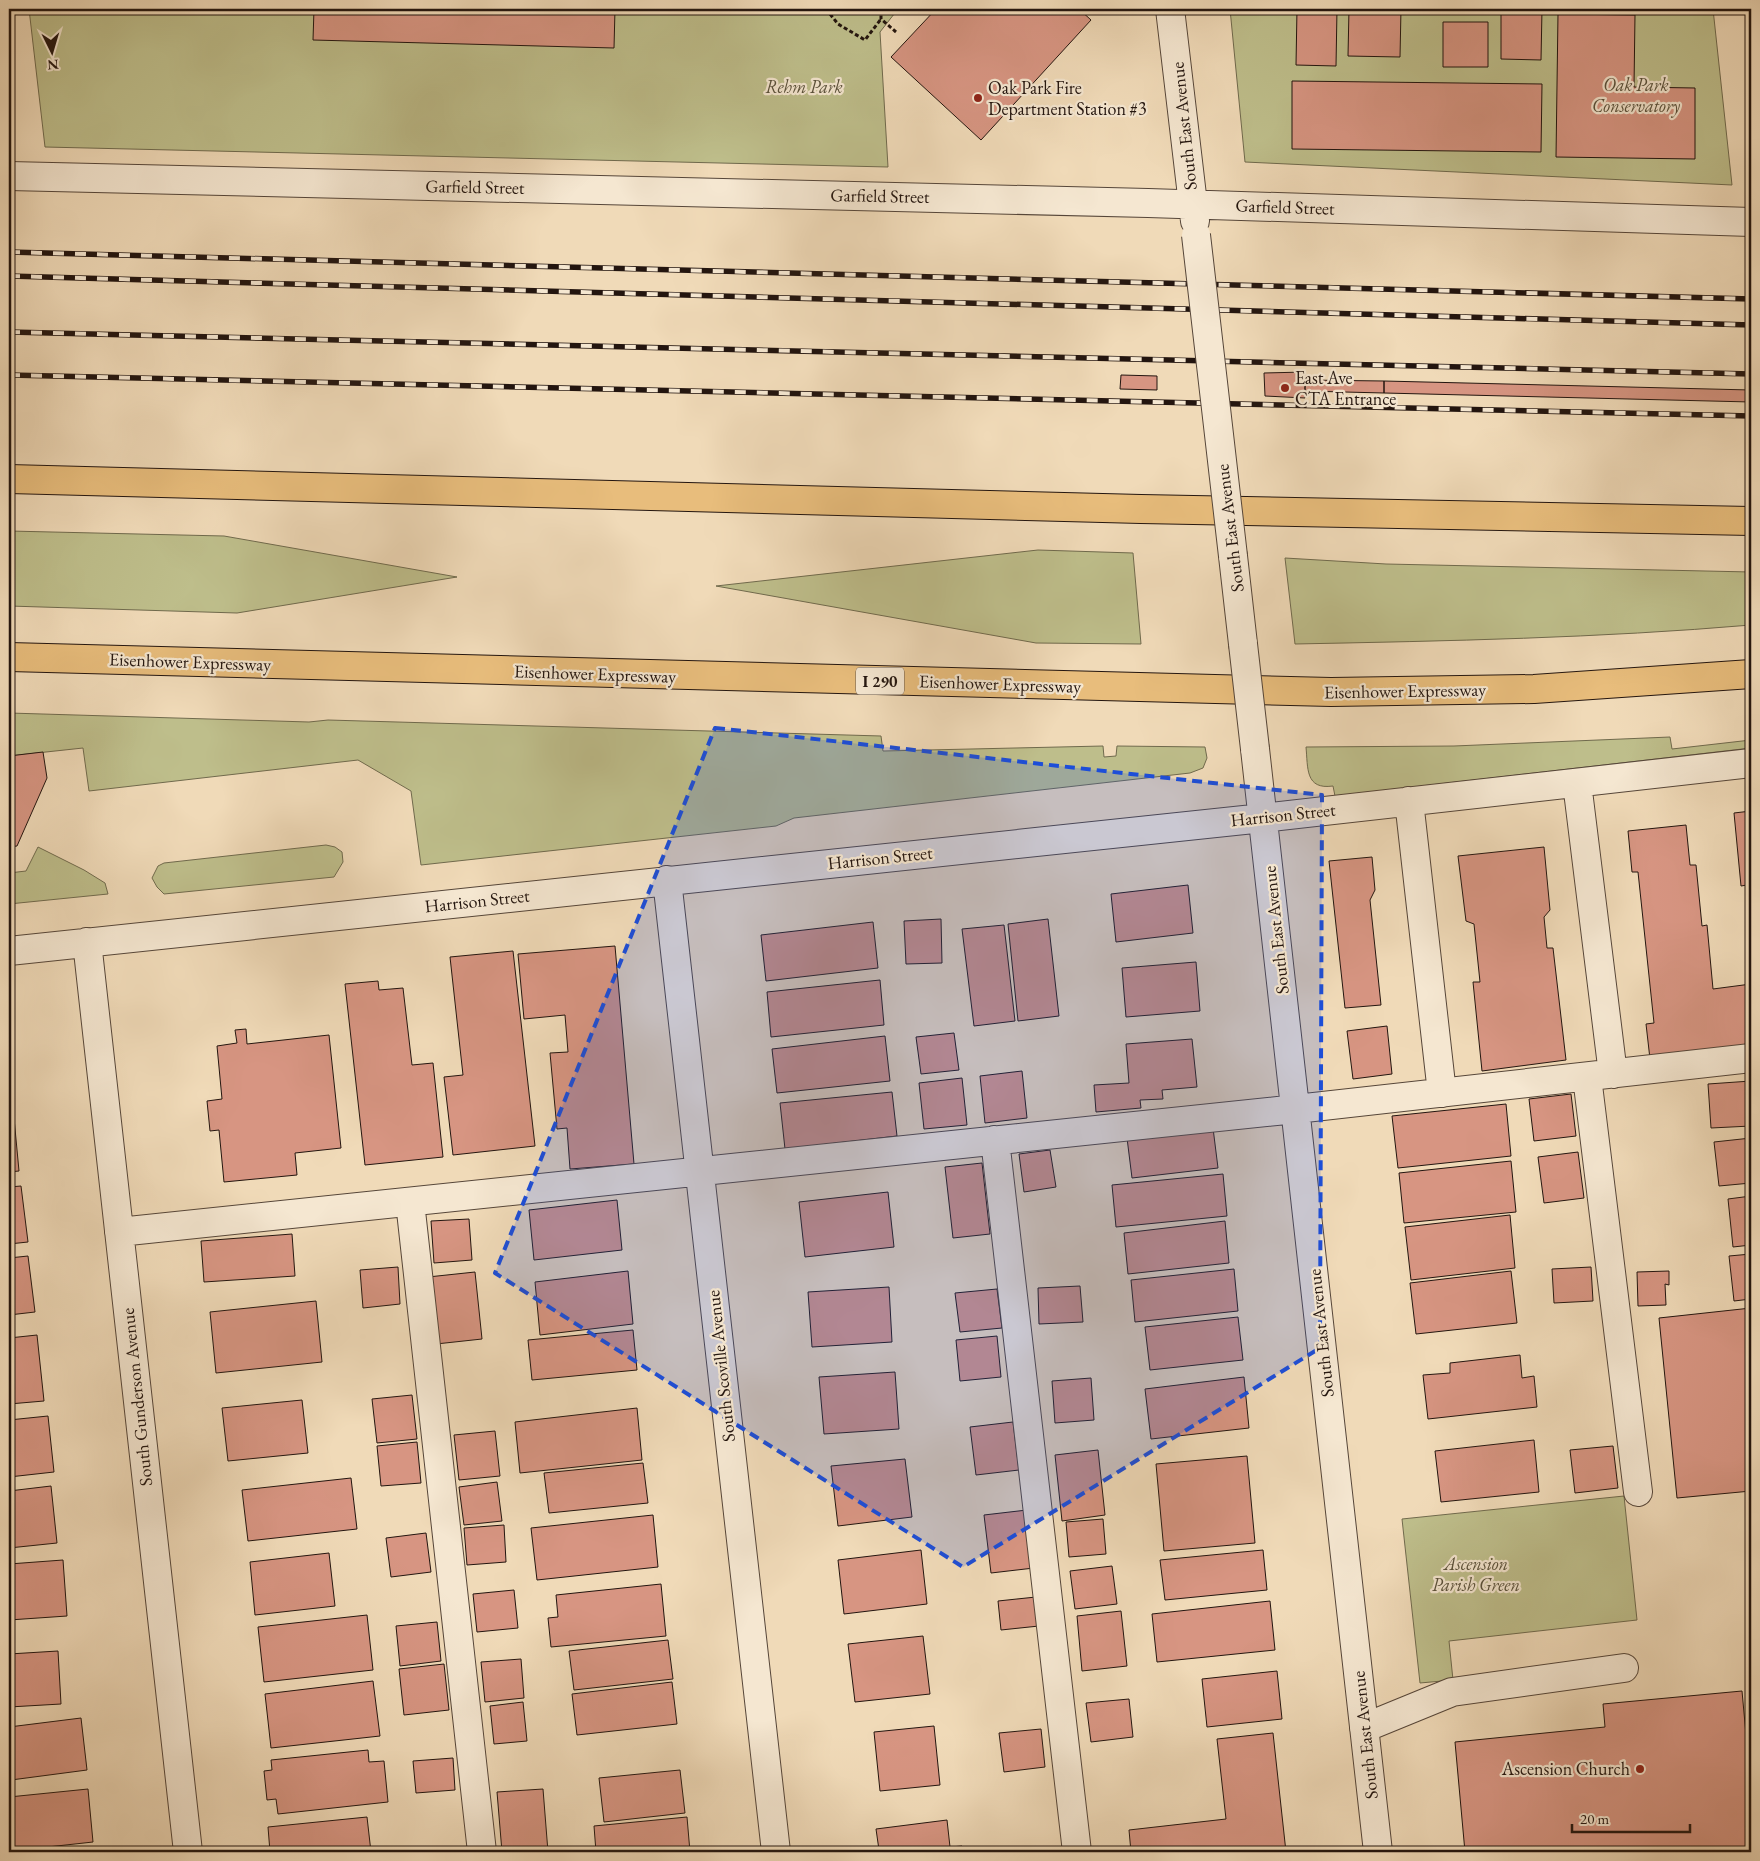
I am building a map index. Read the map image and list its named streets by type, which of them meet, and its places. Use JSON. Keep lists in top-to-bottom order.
{
  "streets": {
    "highway": ["Eisenhower Expressway", "I 290"],
    "street": [
      "South East Avenue",
      "Garfield Street",
      "Harrison Street",
      "South Scoville Avenue",
      "South Gunderson Avenue"
    ]
  },
  "crossings": [
    ["South East Avenue", "Garfield Street"],
    ["South East Avenue", "Harrison Street"],
    ["Harrison Street", "South Scoville Avenue"],
    ["Harrison Street", "South Gunderson Avenue"]
  ],
  "parks": ["Oak Park Conservatory", "Rehm Park", "Ascension Parish Green"],
  "places": ["Oak Park Fire Department Station #3", "East Ave CTA Entrance", "Ascension Church"],
  "scale_bar": "20 m",
  "north": "bottom"
}
